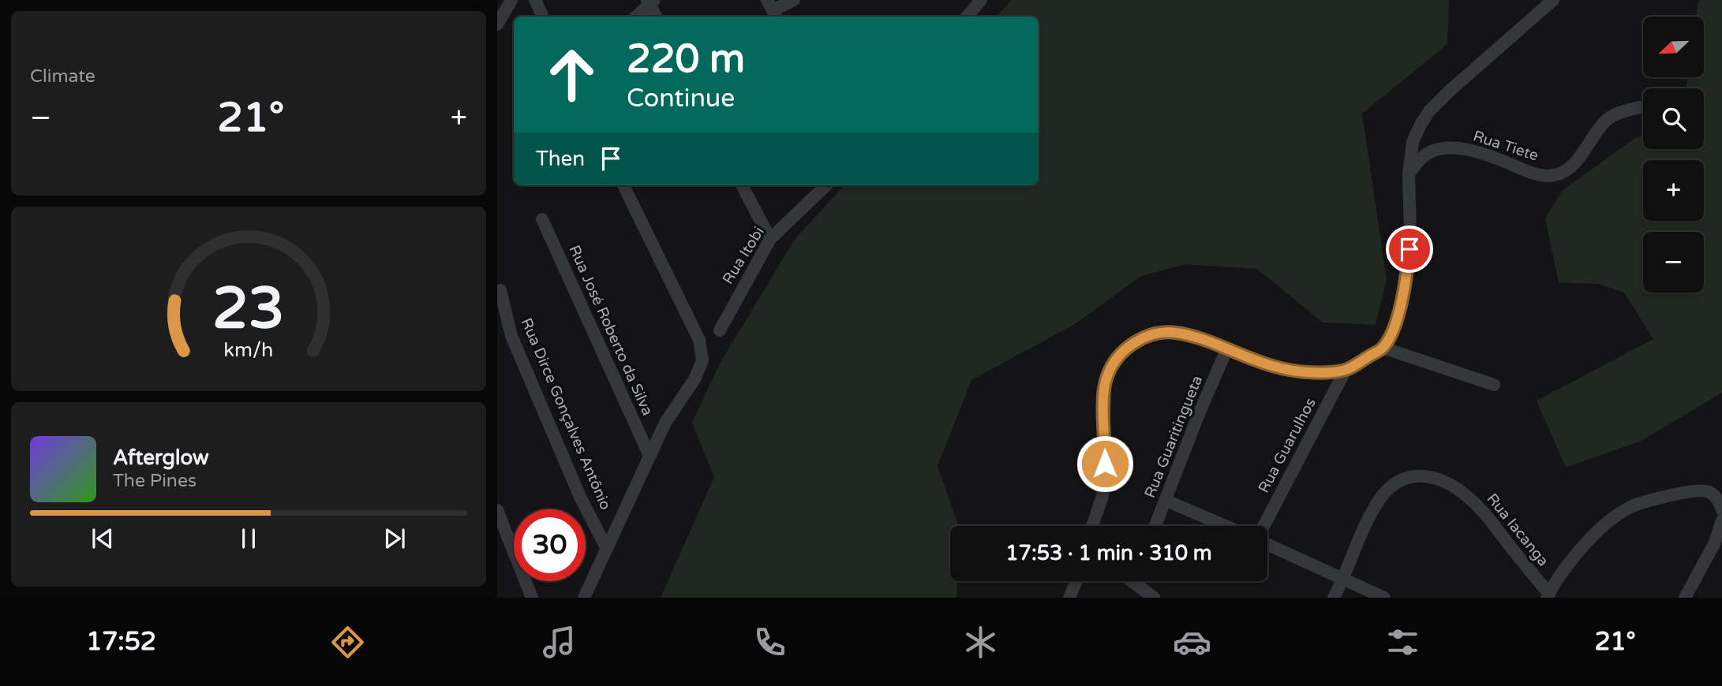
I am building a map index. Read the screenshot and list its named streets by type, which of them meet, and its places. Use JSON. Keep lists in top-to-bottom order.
{
  "streets": {
    "street": [
      "Rua Tiete",
      "Rua Itobi",
      "Rua José Roberto da Silva",
      "Rua Dirce Gonçalves Antônio",
      "Rua Guaritingueta",
      "Rua Guarulhos",
      "Rua Iacanga"
    ]
  },
  "north": "bottom left",
  "page": {
    "tile": "Climate",
    "map_buttons": ["+", "−"],
    "turn": ["220 m", "Continue"],
    "heat": ["−", "21°", "+"],
    "then": "Then",
    "song": ["Afterglow", "The Pines"],
    "limit": "30",
    "trip": "17:53 · 1 min · 310 m",
    "tabs": ["17:52", "21°"],
    "gauge": ["23", "km/h"]
  }
}
